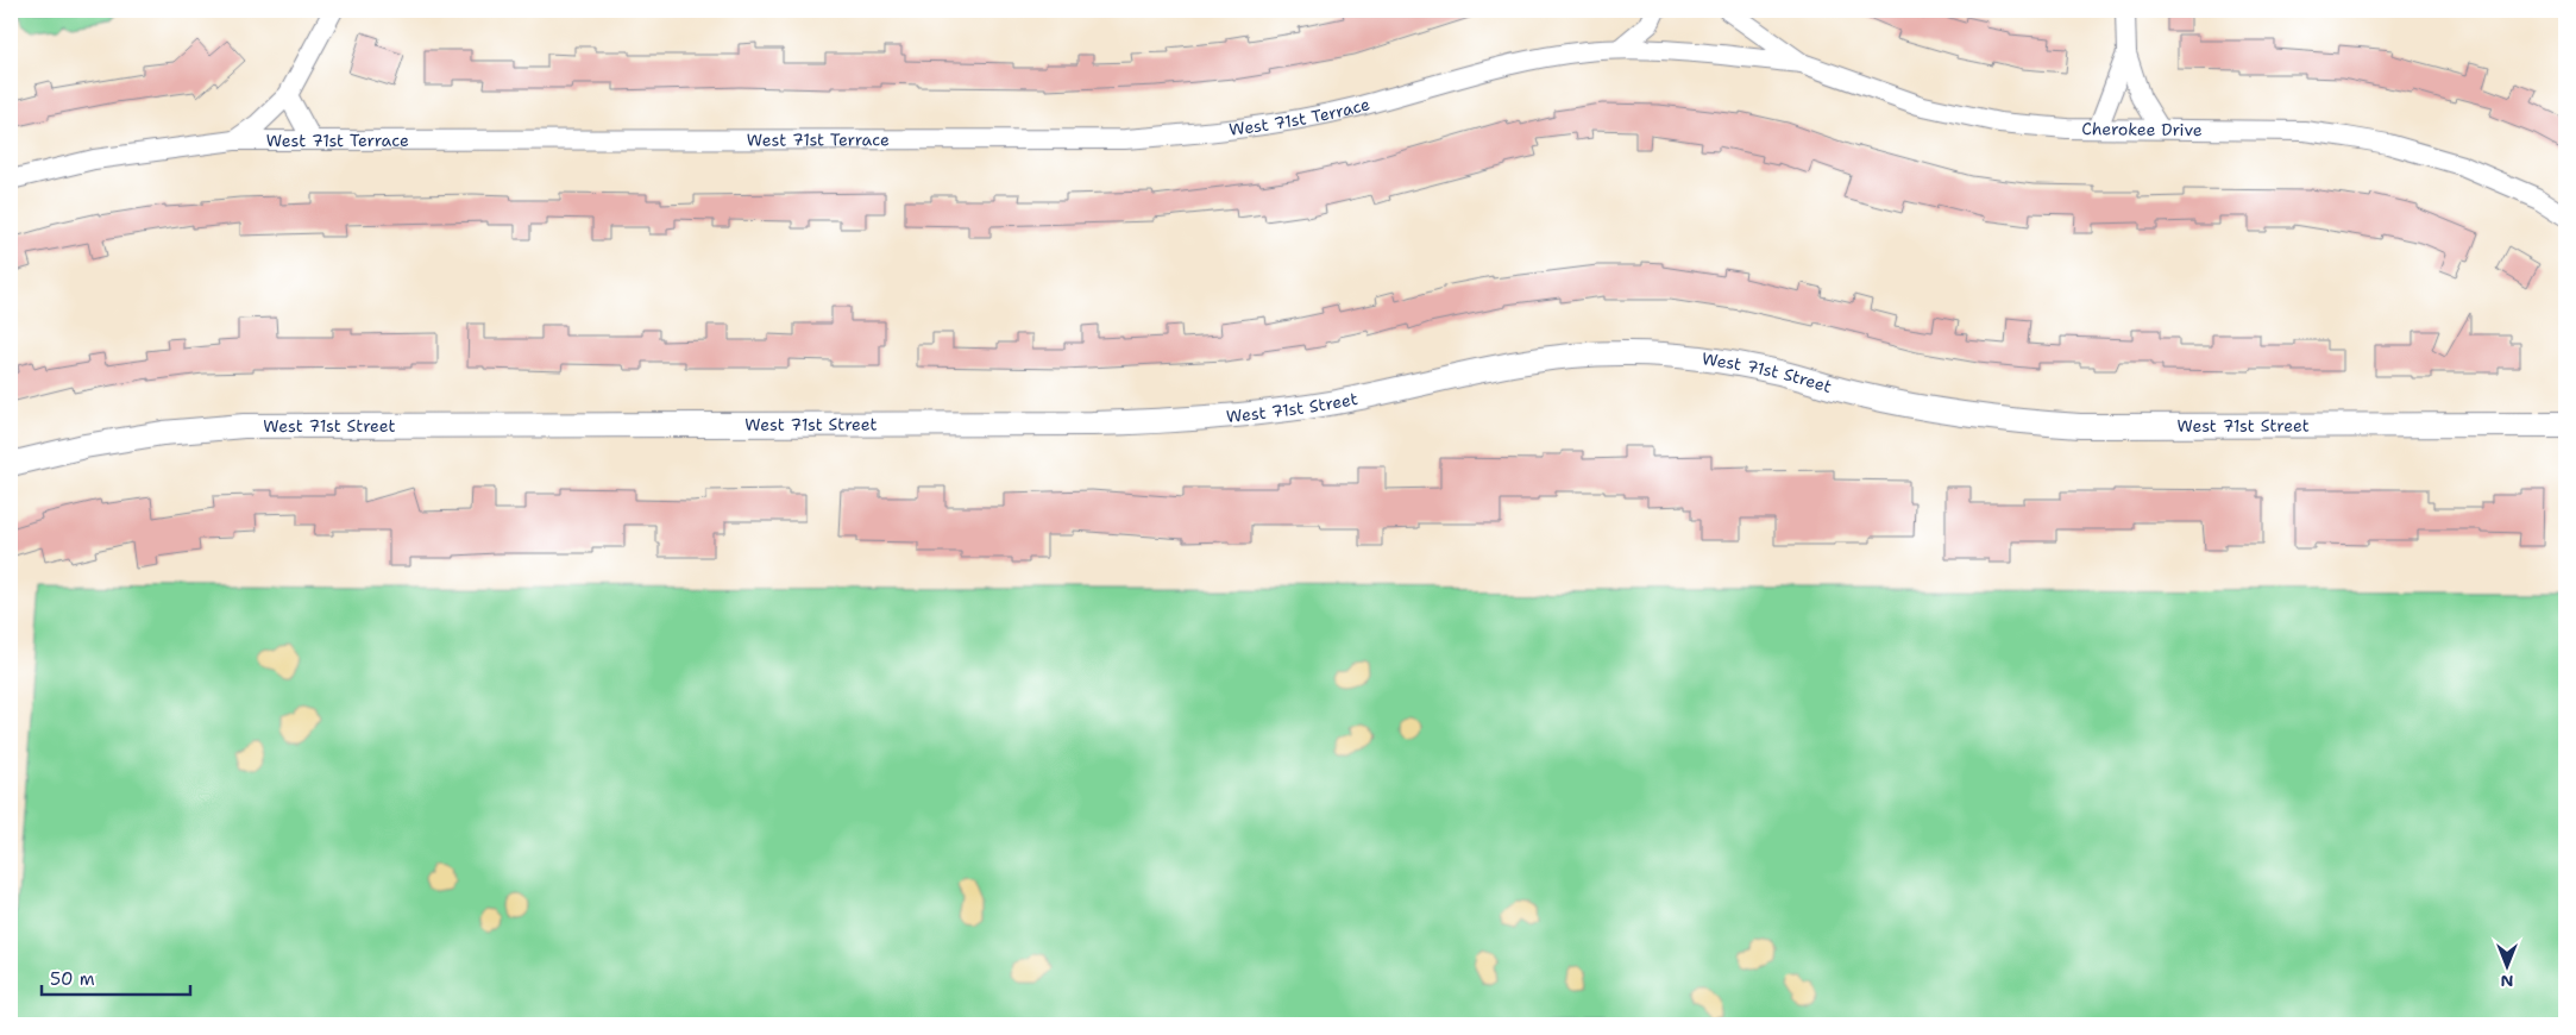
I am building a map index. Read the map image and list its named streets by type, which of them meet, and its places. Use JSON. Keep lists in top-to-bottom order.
{
  "streets": {
    "street": ["West 71st Terrace", "Cherokee Drive", "West 71st Street"]
  },
  "crossings": [
    ["West 71st Terrace", "Cherokee Drive"]
  ],
  "scale_bar": "50 m",
  "north": "bottom"
}
